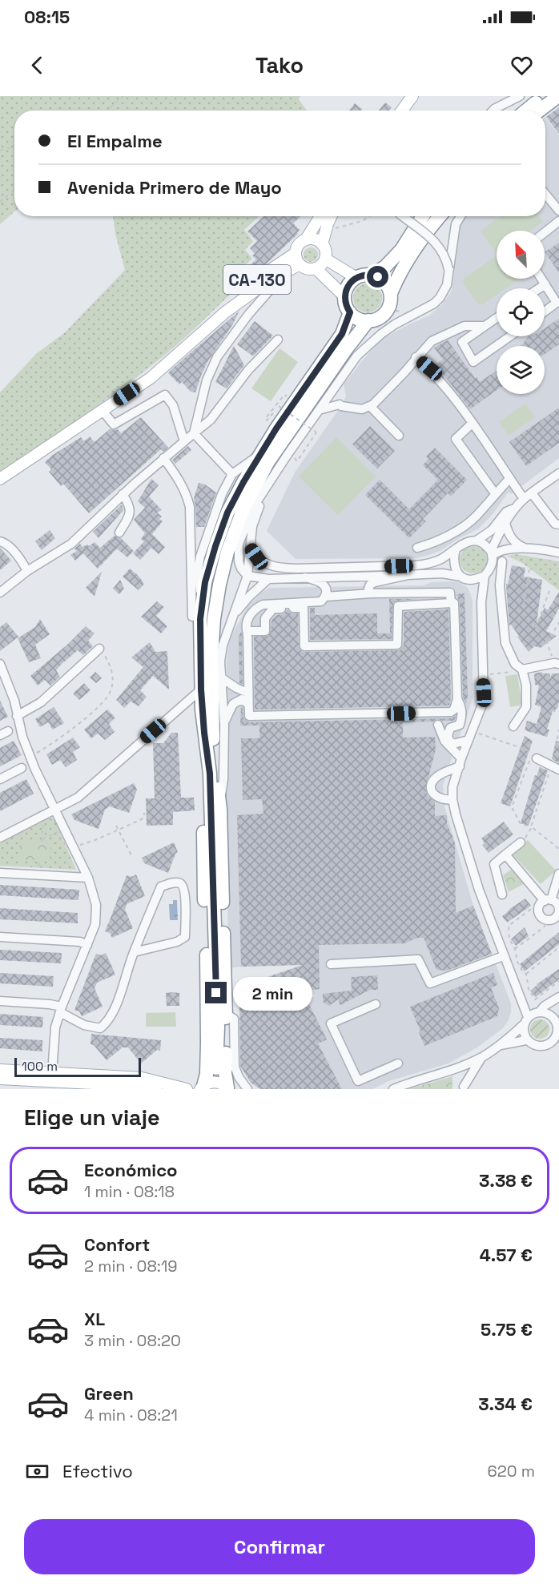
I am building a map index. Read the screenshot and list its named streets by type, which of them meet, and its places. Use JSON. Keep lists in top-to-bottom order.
{
  "streets": {
    "main road": ["CA-130"]
  },
  "scale_bar": "100 m",
  "north": "top left",
  "page": {
    "status": "08:15",
    "header": "Tako",
    "banner": ["El Empalme", "Avenida Primero de Mayo"],
    "bubble": "2 min",
    "scale": "100 m",
    "heading": "Elige un viaje",
    "list": [
      {
        "name": "Económico",
        "note": "1 min · 08:18",
        "value": "3.38 €"
      },
      {
        "name": "Confort",
        "note": "2 min · 08:19",
        "value": "4.57 €"
      },
      {
        "name": "XL",
        "note": "3 min · 08:20",
        "value": "5.75 €"
      },
      {
        "name": "Green",
        "note": "4 min · 08:21",
        "value": "3.34 €"
      }
    ],
    "pay": ["Efectivo", "620 m"],
    "buttons": "Confirmar"
  }
}
